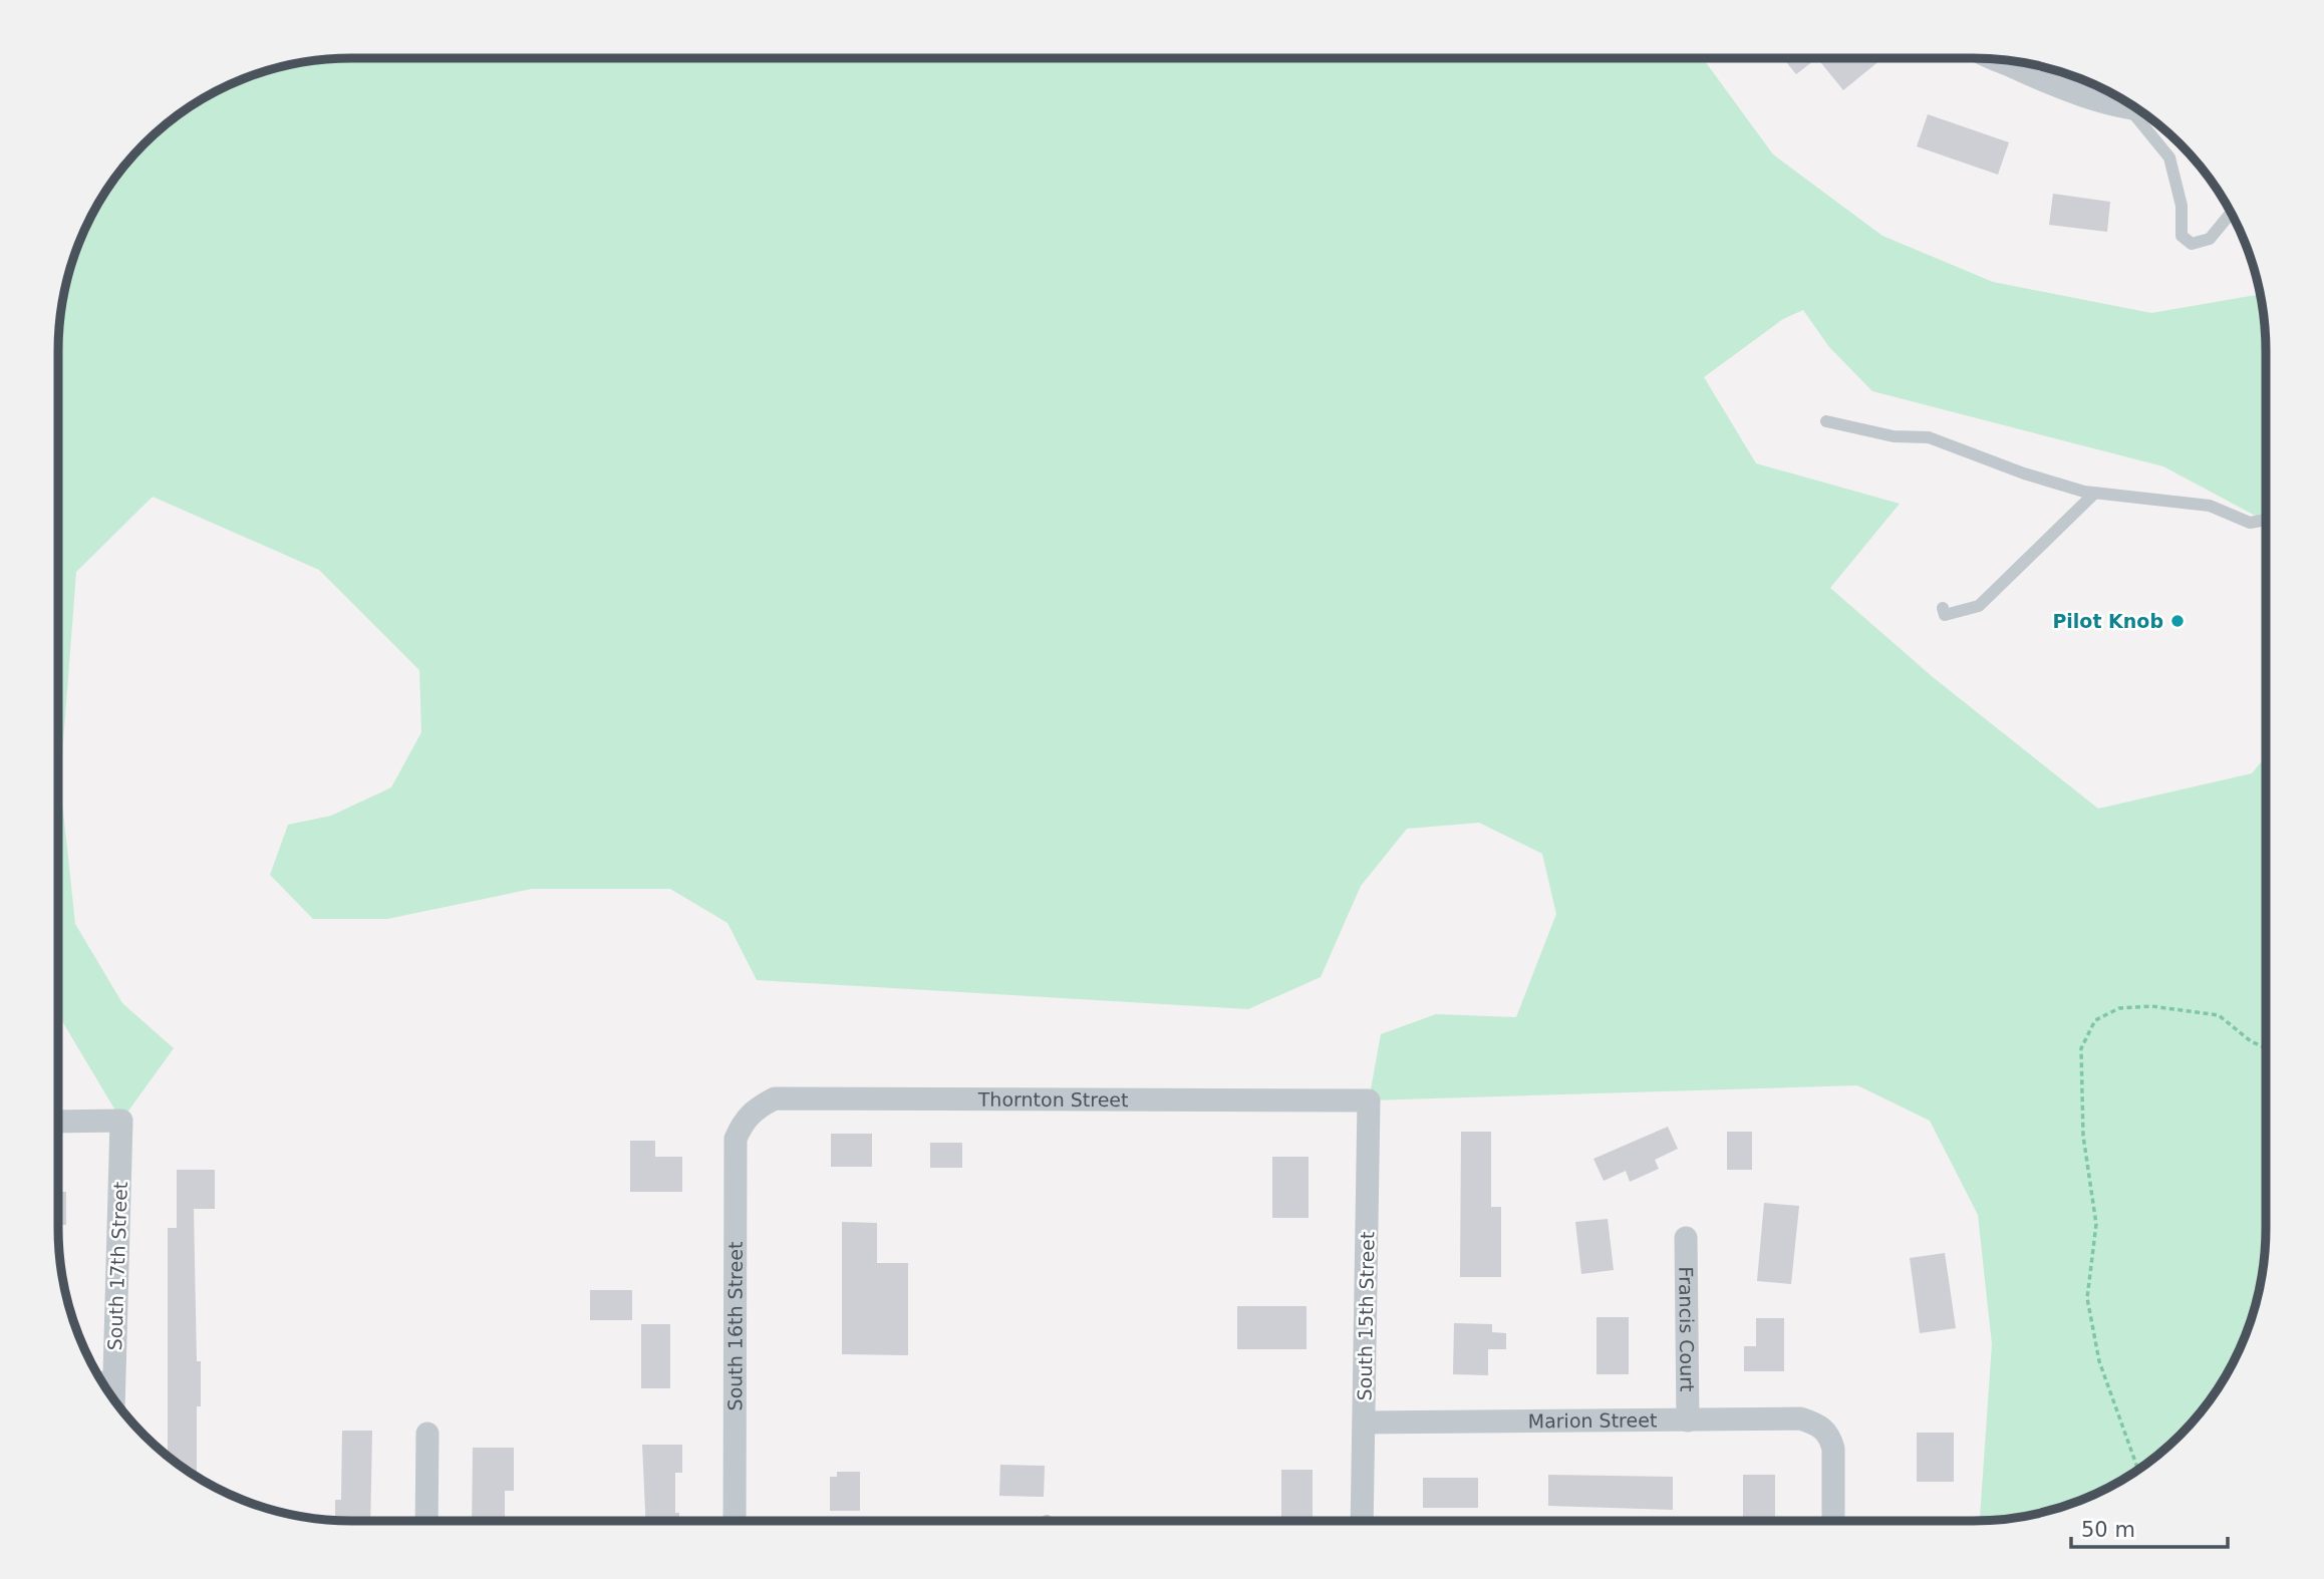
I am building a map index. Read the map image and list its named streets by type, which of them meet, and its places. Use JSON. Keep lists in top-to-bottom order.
{
  "streets": {
    "street": [
      "Thornton Street",
      "South 17th Street",
      "South 15th Street",
      "South 16th Street",
      "Francis Court",
      "Marion Street"
    ]
  },
  "crossings": [
    ["Thornton Street", "South 15th Street"],
    ["Thornton Street", "South 16th Street"],
    ["South 15th Street", "Marion Street"],
    ["Francis Court", "Marion Street"]
  ],
  "places": ["Pilot Knob"],
  "scale_bar": "50 m"
}
